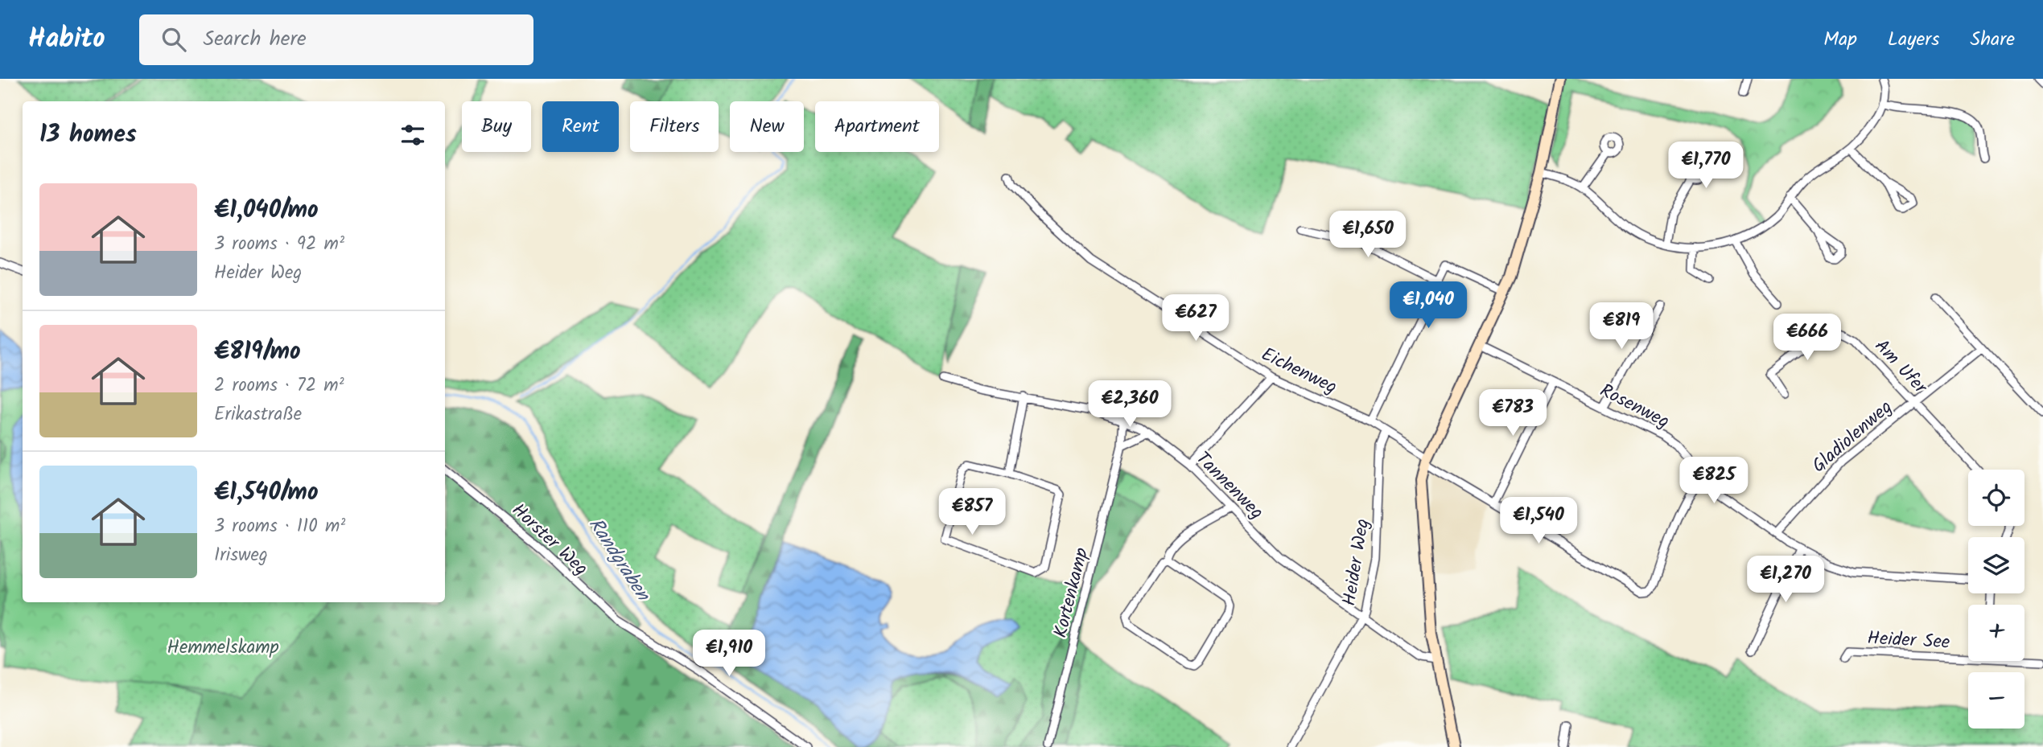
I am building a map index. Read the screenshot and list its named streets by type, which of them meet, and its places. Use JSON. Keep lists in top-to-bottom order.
{
  "streets": {
    "street": [
      "Am Ufer",
      "Eichenweg",
      "Rosenweg",
      "Gladiolenweg",
      "Tannenweg",
      "Horster Weg",
      "Heider Weg",
      "Kortenkamp",
      "Heider See"
    ]
  },
  "crossings": [
    ["Am Ufer", "Gladiolenweg"],
    ["Eichenweg", "Rosenweg"],
    ["Eichenweg", "Heider Weg"],
    ["Rosenweg", "Gladiolenweg"],
    ["Tannenweg", "Heider Weg"],
    ["Tannenweg", "Kortenkamp"]
  ],
  "water": ["Randgraben"],
  "parks": ["Hemmelskamp"],
  "page": {
    "header": "Habito",
    "search": "Search here",
    "nav": ["Map", "Layers", "Share"],
    "chip": [
      "Buy",
      "Rent",
      "Filters",
      "New",
      "Apartment"
    ],
    "heading": "13 homes",
    "price": [
      "€1,770",
      "€1,650",
      "€1,040",
      "€627",
      "€819",
      "€666",
      "€2,360",
      "€783",
      "€825",
      "€857",
      "€1,540",
      "€1,270",
      "€1,910"
    ],
    "list": [
      {
        "name": "€1,040/mo",
        "note": "3 rooms · 92 m² · Heider Weg"
      },
      {
        "name": "€819/mo",
        "note": "2 rooms · 72 m² · Erikastraße"
      },
      {
        "name": "€1,540/mo",
        "note": "3 rooms · 110 m² · Irisweg"
      }
    ],
    "map_buttons": ["+", "−"]
  }
}
